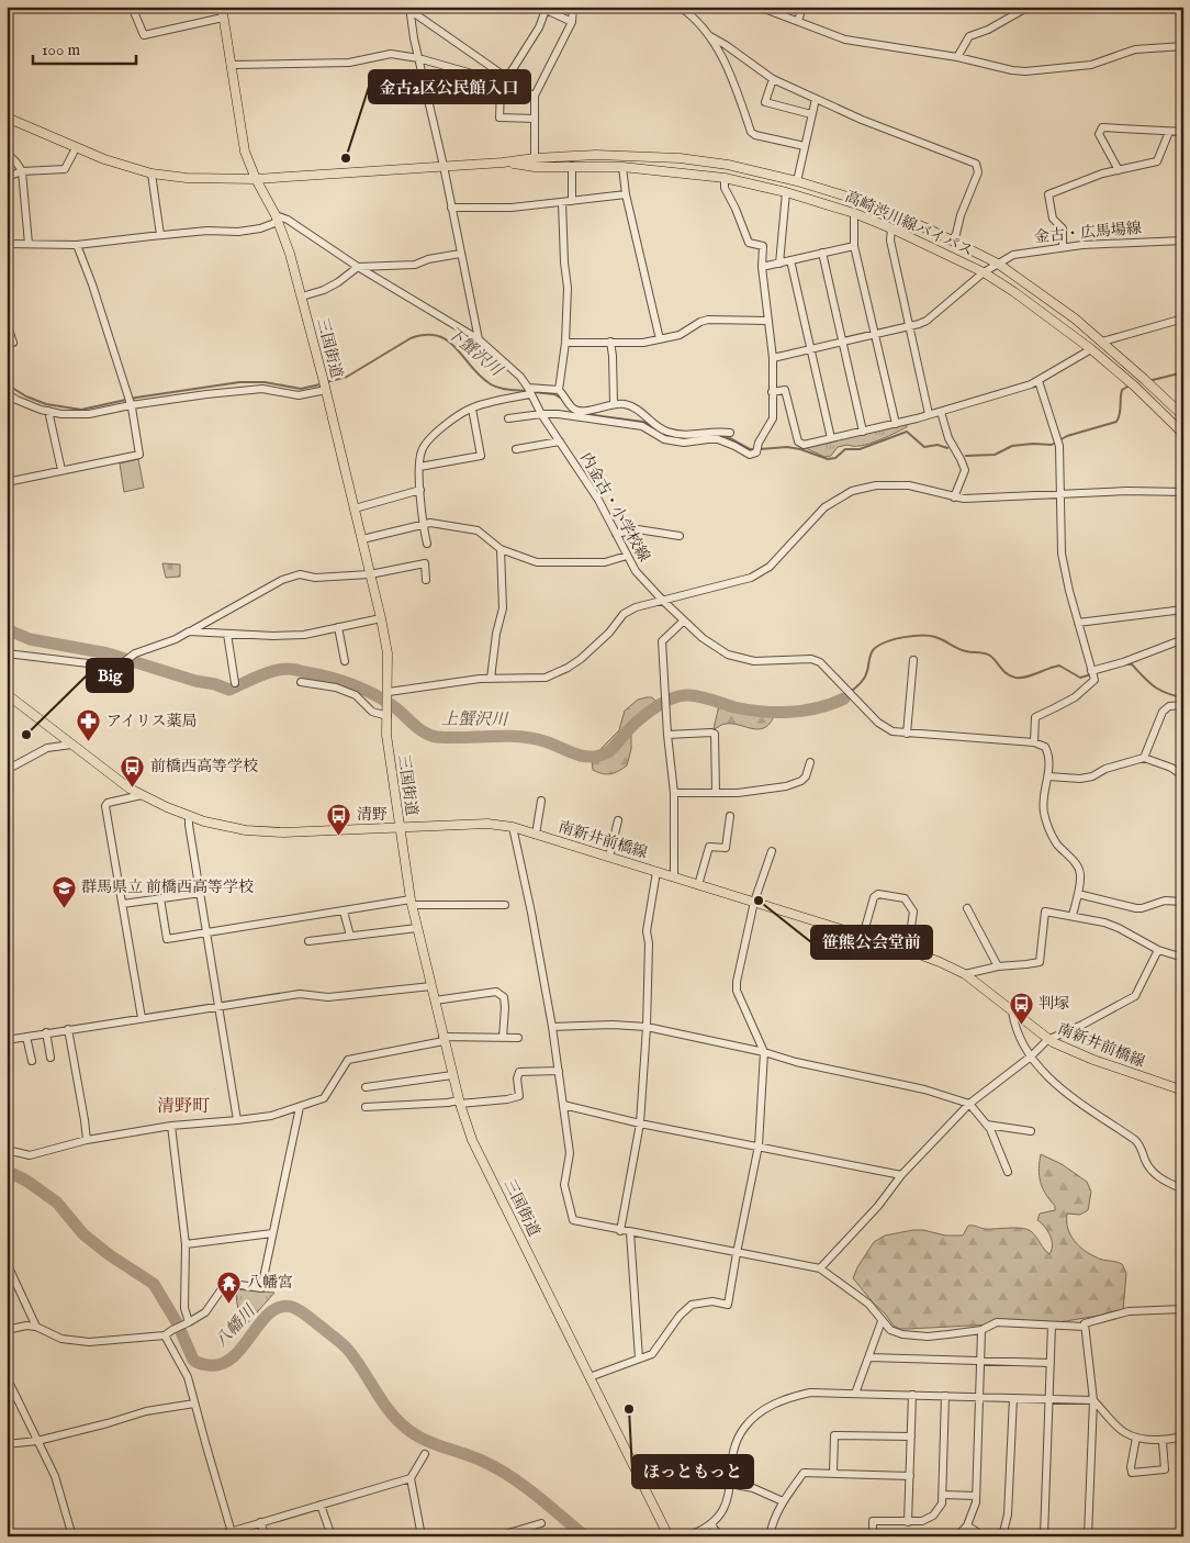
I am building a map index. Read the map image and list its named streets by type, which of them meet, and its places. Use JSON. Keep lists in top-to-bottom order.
{
  "streets": {
    "main road": ["高崎渋川線バイパス", "三国街道", "南新井前橋線"],
    "street": ["金古・広馬場線", "内金古・小学校線"]
  },
  "crossings": [
    ["高崎渋川線バイパス", "金古・広馬場線"],
    ["高崎渋川線バイパス", "三国街道"],
    ["三国街道", "内金古・小学校線"],
    ["三国街道", "南新井前橋線"]
  ],
  "districts": ["清野町"],
  "water": ["下蟹沢川", "上蟹沢川", "八幡川"],
  "places": {
    "other": [
      "金古2区公民館入口",
      "Big",
      "笹熊公会堂前",
      "ほっともっと"
    ],
    "pharmacy": ["アイリス薬局"],
    "bus stop": ["前橋西高等学校", "清野", "判塚"],
    "school or university": ["群馬県立 前橋西高等学校"],
    "temple": ["八幡宮"]
  },
  "scale_bar": "100 m"
}
